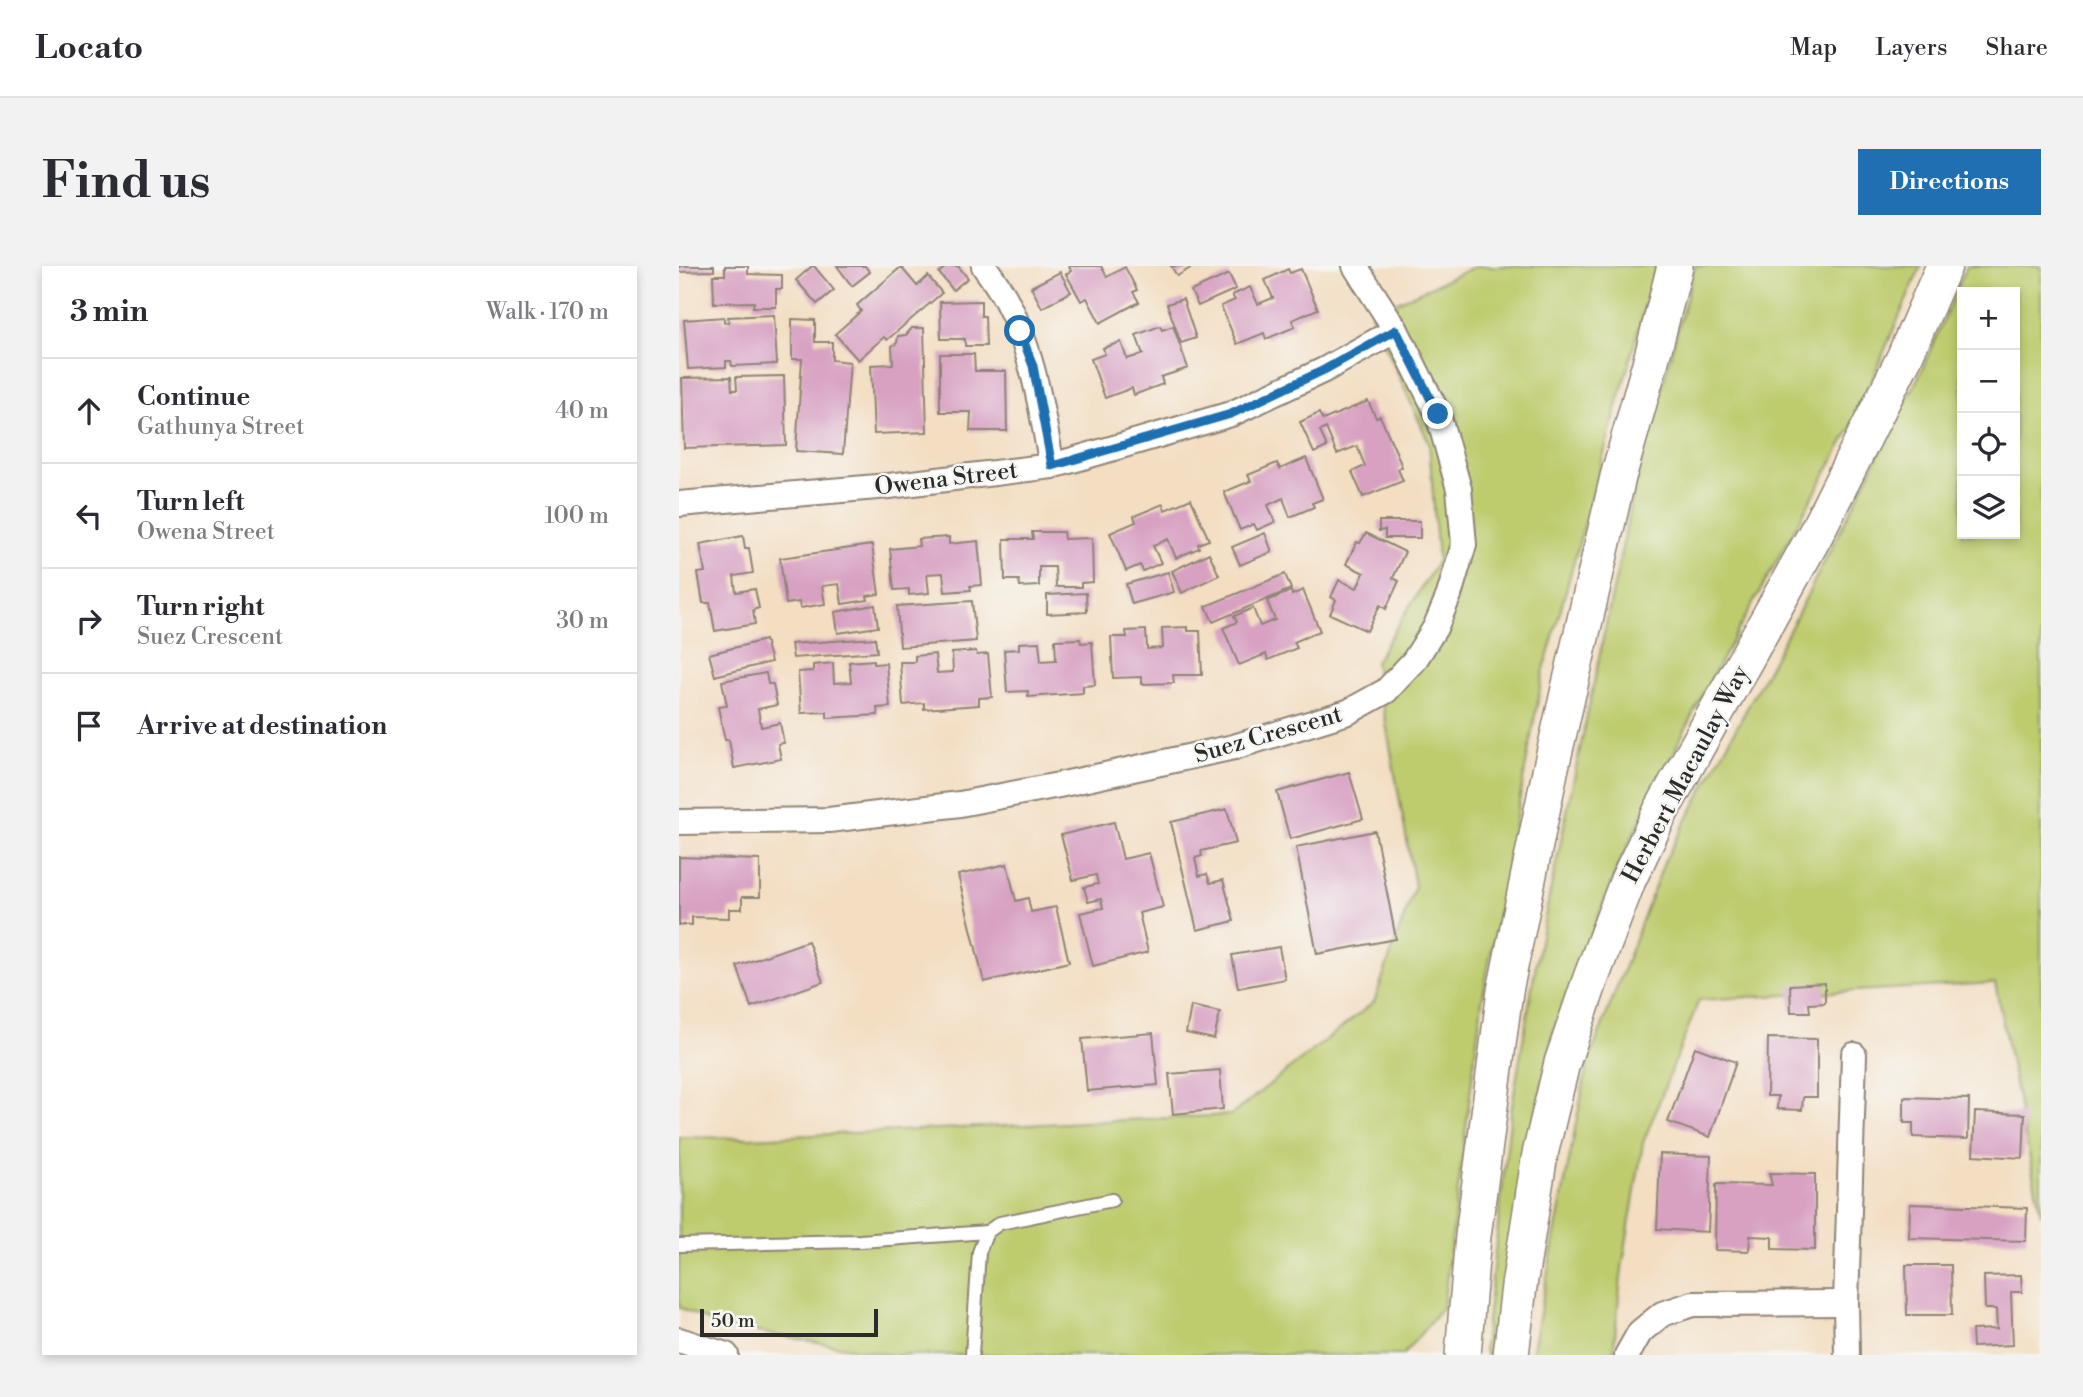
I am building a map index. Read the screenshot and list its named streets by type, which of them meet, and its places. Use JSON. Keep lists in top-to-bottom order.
{
  "streets": {
    "main road": ["Herbert Macaulay Way"],
    "street": ["Owena Street", "Suez Crescent"]
  },
  "crossings": [
    ["Owena Street", "Suez Crescent"]
  ],
  "scale_bar": "50 m",
  "page": {
    "header": "Locato",
    "nav": ["Map", "Layers", "Share"],
    "buttons": "Directions",
    "title": "Find us",
    "heading": ["3 min", "Walk · 170 m"],
    "map_buttons": ["+", "−"],
    "list": [
      ["Continue", "Gathunya Street", "40 m"],
      ["Turn left", "Owena Street", "100 m"],
      ["Turn right", "Suez Crescent", "30 m"],
      "Arrive at destination"
    ],
    "scale": "50 m"
  }
}
